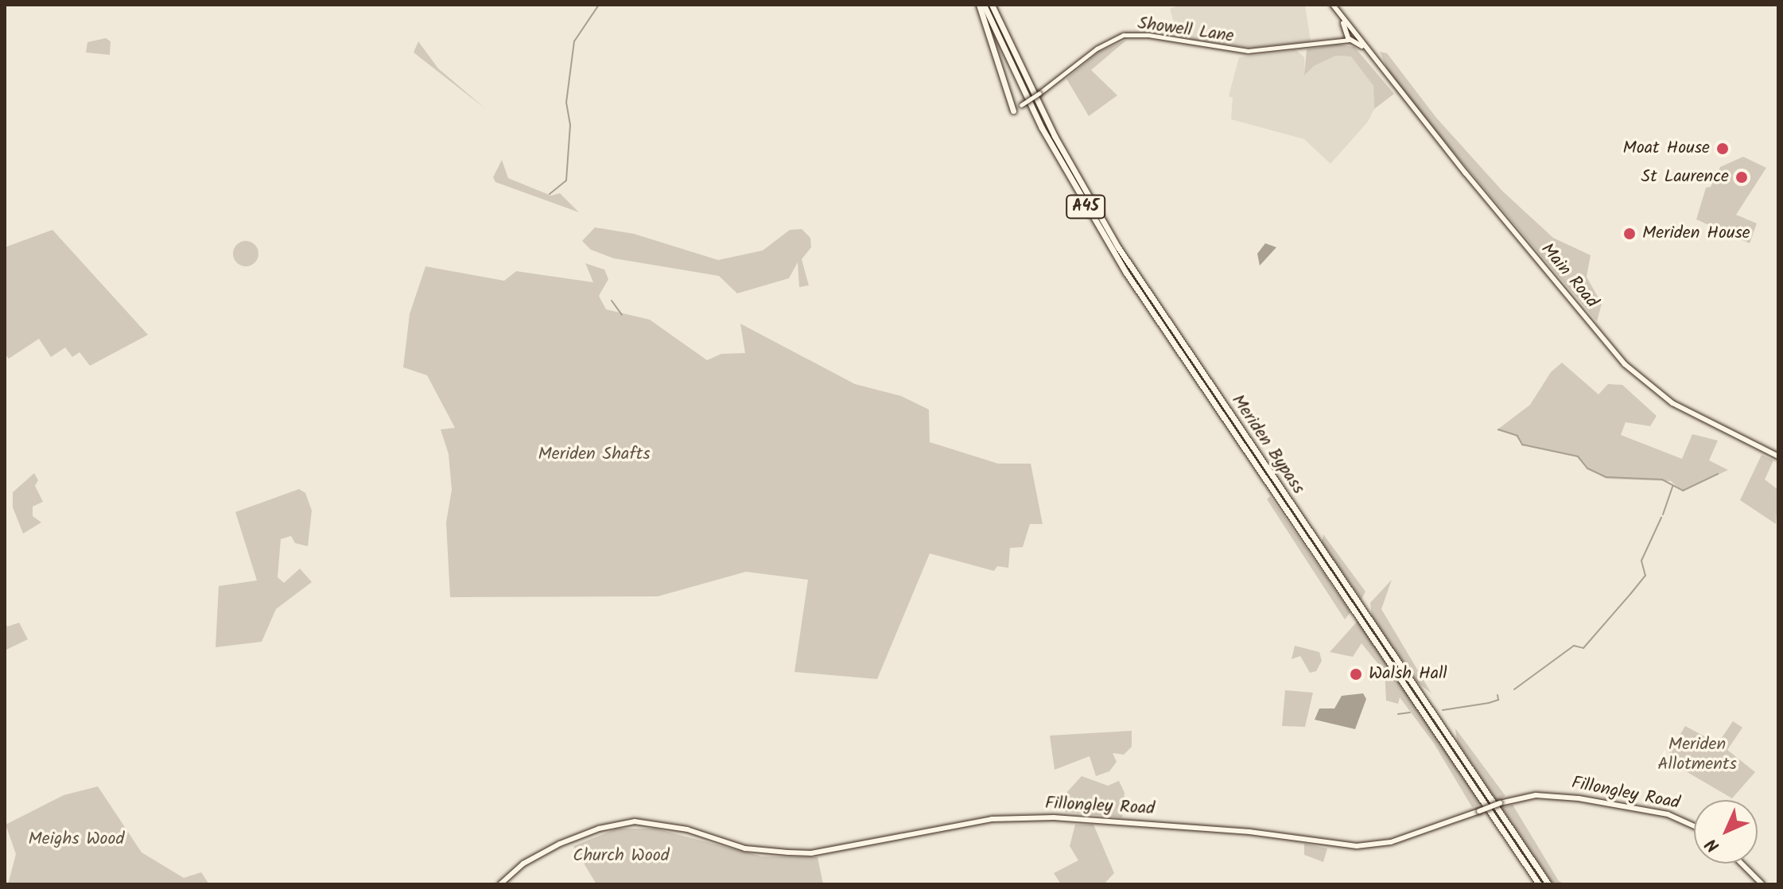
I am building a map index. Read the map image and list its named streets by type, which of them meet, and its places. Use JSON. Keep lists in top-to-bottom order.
{
  "streets": {
    "highway": ["A45", "Meriden Bypass"],
    "main road": ["Main Road", "Fillongley Road"],
    "street": ["Showell Lane"]
  },
  "crossings": [
    ["Showell Lane", "Main Road"]
  ],
  "parks": [
    "Meriden Shafts",
    "Meriden Allotments",
    "Meighs Wood",
    "Church Wood"
  ],
  "places": [
    "Moat House",
    "St Laurence",
    "Meriden House",
    "Walsh Hall"
  ],
  "north": "bottom left"
}
